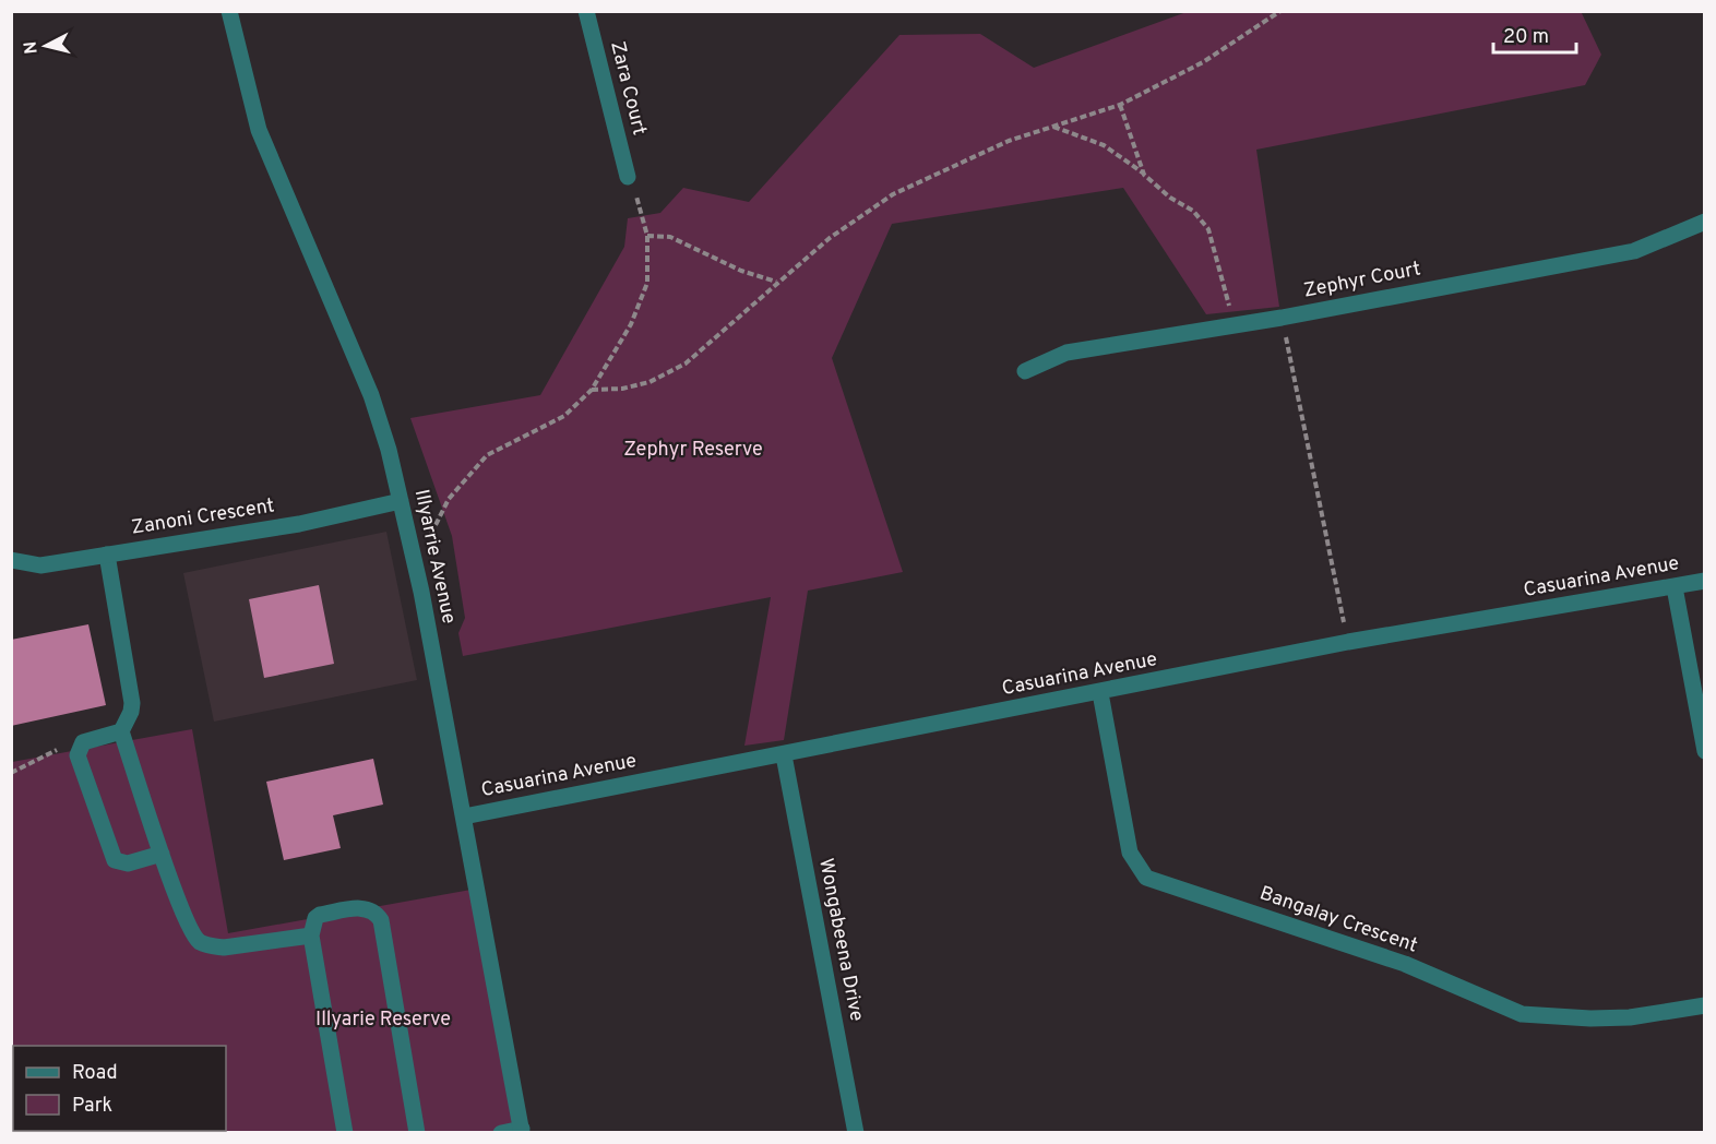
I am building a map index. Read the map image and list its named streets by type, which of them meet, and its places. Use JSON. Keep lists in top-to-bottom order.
{
  "streets": {
    "street": [
      "Zara Court",
      "Zephyr Court",
      "Zanoni Crescent",
      "Illyarrie Avenue",
      "Casuarina Avenue",
      "Bangalay Crescent",
      "Wongabeena Drive"
    ]
  },
  "crossings": [
    ["Zanoni Crescent", "Illyarrie Avenue"],
    ["Illyarrie Avenue", "Casuarina Avenue"],
    ["Casuarina Avenue", "Bangalay Crescent"],
    ["Casuarina Avenue", "Wongabeena Drive"]
  ],
  "parks": ["Zephyr Reserve", "Illyarie Reserve"],
  "legend": ["Road", "Park"],
  "scale_bar": "20 m",
  "north": "left"
}
